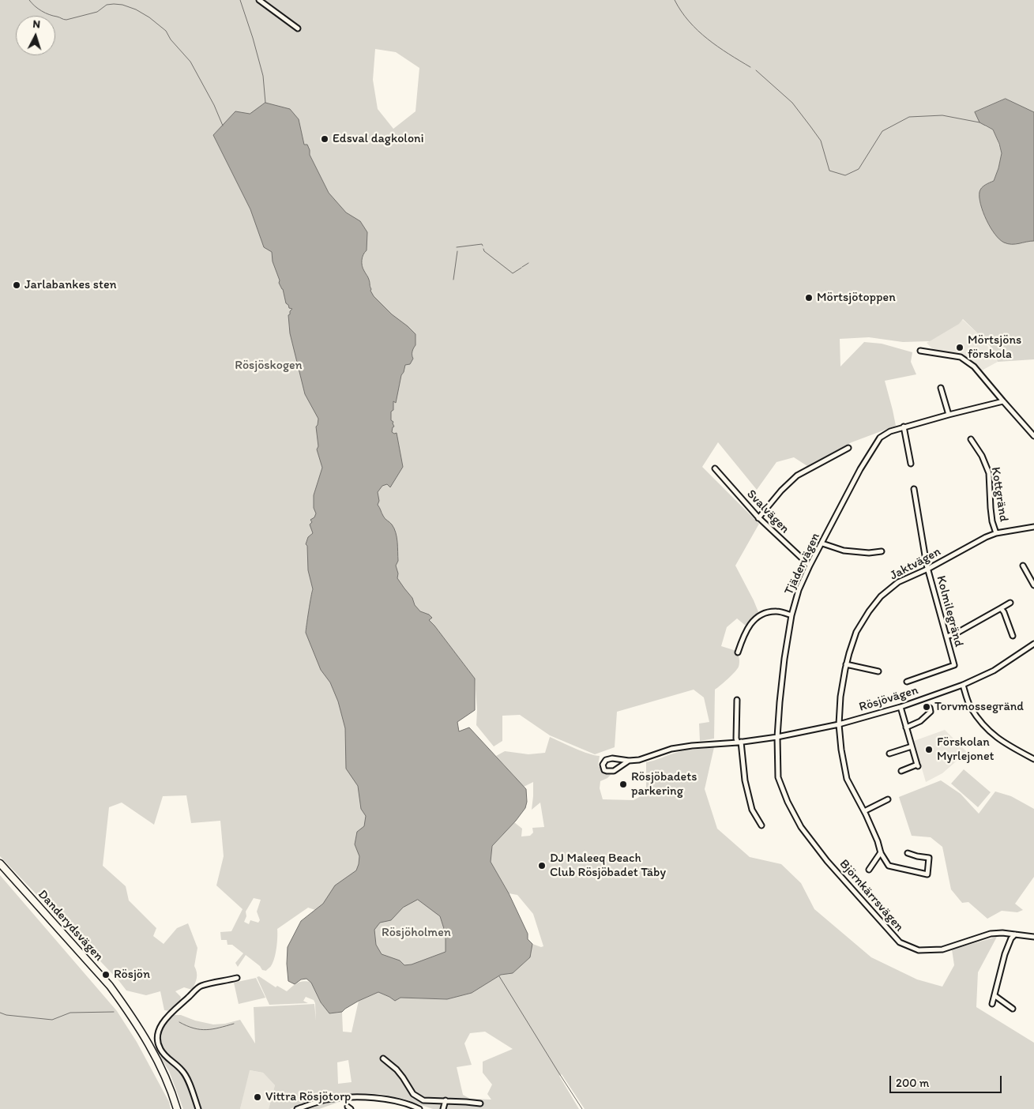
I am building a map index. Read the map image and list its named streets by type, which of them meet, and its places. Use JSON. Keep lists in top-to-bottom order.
{
  "streets": {
    "main road": ["Danderydsvägen"],
    "street": [
      "Kottgränd",
      "Svalvägen",
      "Tjädervägen",
      "Jaktvägen",
      "Kolmilegränd",
      "Rösjövägen",
      "Björnkärrsvägen"
    ]
  },
  "crossings": [
    ["Kottgränd", "Jaktvägen"],
    ["Svalvägen", "Tjädervägen"],
    ["Tjädervägen", "Rösjövägen"],
    ["Tjädervägen", "Björnkärrsvägen"],
    ["Jaktvägen", "Kolmilegränd"],
    ["Jaktvägen", "Rösjövägen"],
    ["Rösjövägen", "Björnkärrsvägen"]
  ],
  "parks": ["Rösjöskogen", "Rösjöholmen"],
  "places": [
    "Edsval dagkoloni",
    "Jarlabankes sten",
    "Mörtsjötoppen",
    "Mörtsjöns förskola",
    "Torvmossegränd",
    "Förskolan Myrlejonet",
    "Rösjöbadets parkering",
    "DJ Maleeq Beach Club Rösjöbadet Täby",
    "Rösjön",
    "Vittra Rösjötorp"
  ],
  "scale_bar": "200 m",
  "north": "top"
}
